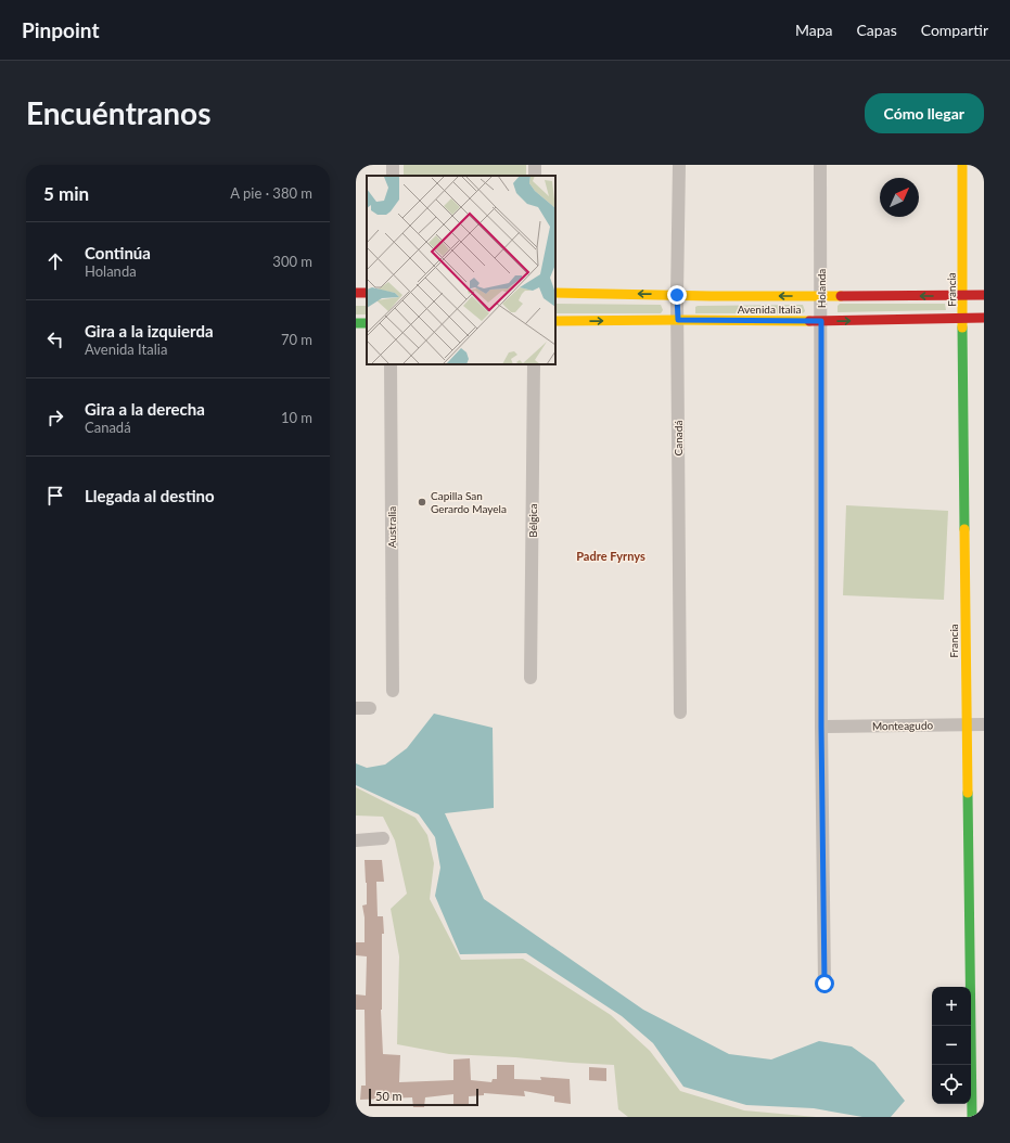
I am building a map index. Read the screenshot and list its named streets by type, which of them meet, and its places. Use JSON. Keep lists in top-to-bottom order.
{
  "streets": {
    "street": [
      "Holanda",
      "Francia",
      "Avenida Italia",
      "Canadá",
      "Bélgica",
      "Australia",
      "Monteagudo"
    ]
  },
  "crossings": [
    ["Holanda", "Avenida Italia"],
    ["Holanda", "Monteagudo"],
    ["Francia", "Avenida Italia"],
    ["Francia", "Monteagudo"],
    ["Avenida Italia", "Canadá"]
  ],
  "districts": ["Padre Fyrnys"],
  "places": ["Capilla San Gerardo Mayela"],
  "scale_bar": "50 m",
  "north": "top right",
  "page": {
    "header": "Pinpoint",
    "nav": ["Mapa", "Capas", "Compartir"],
    "buttons": "Cómo llegar",
    "title": "Encuéntranos",
    "heading": ["5 min", "A pie · 380 m"],
    "list": [
      ["Continúa", "Holanda", "300 m"],
      ["Gira a la izquierda", "Avenida Italia", "70 m"],
      ["Gira a la derecha", "Canadá", "10 m"],
      "Llegada al destino"
    ],
    "map_buttons": ["+", "−"],
    "scale": "50 m"
  }
}
